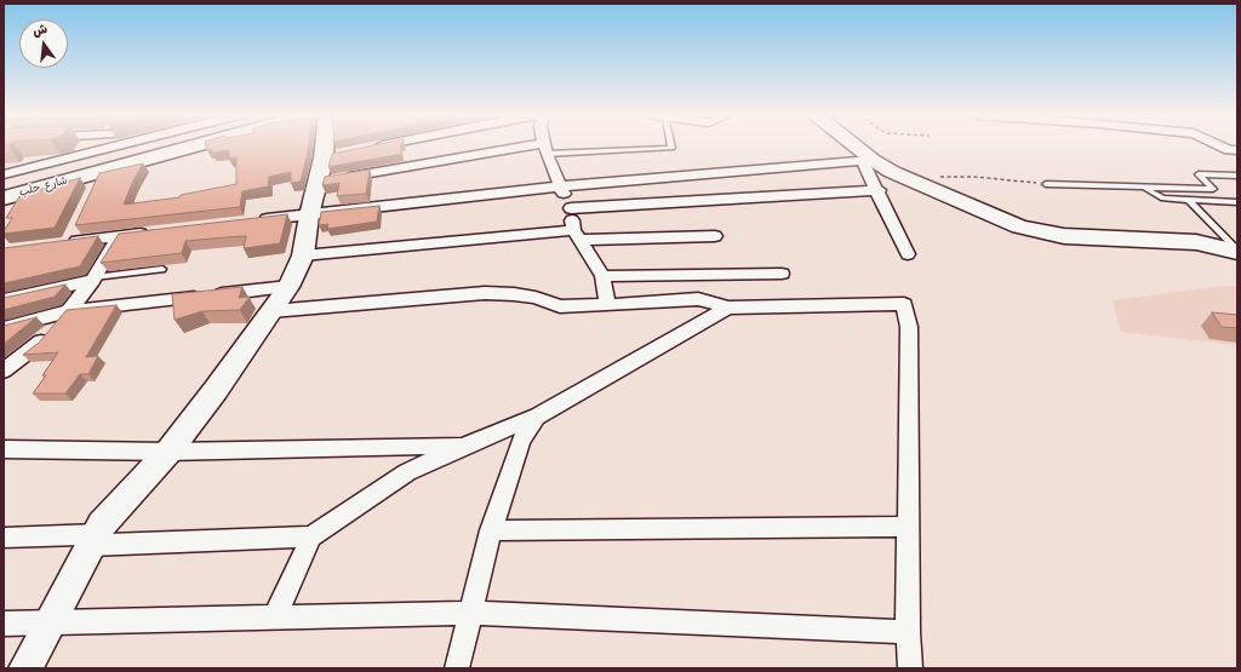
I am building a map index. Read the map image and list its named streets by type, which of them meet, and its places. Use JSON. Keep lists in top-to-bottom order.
{
  "streets": {
    "main road": ["شارع حلب"]
  },
  "north": "top"
}
